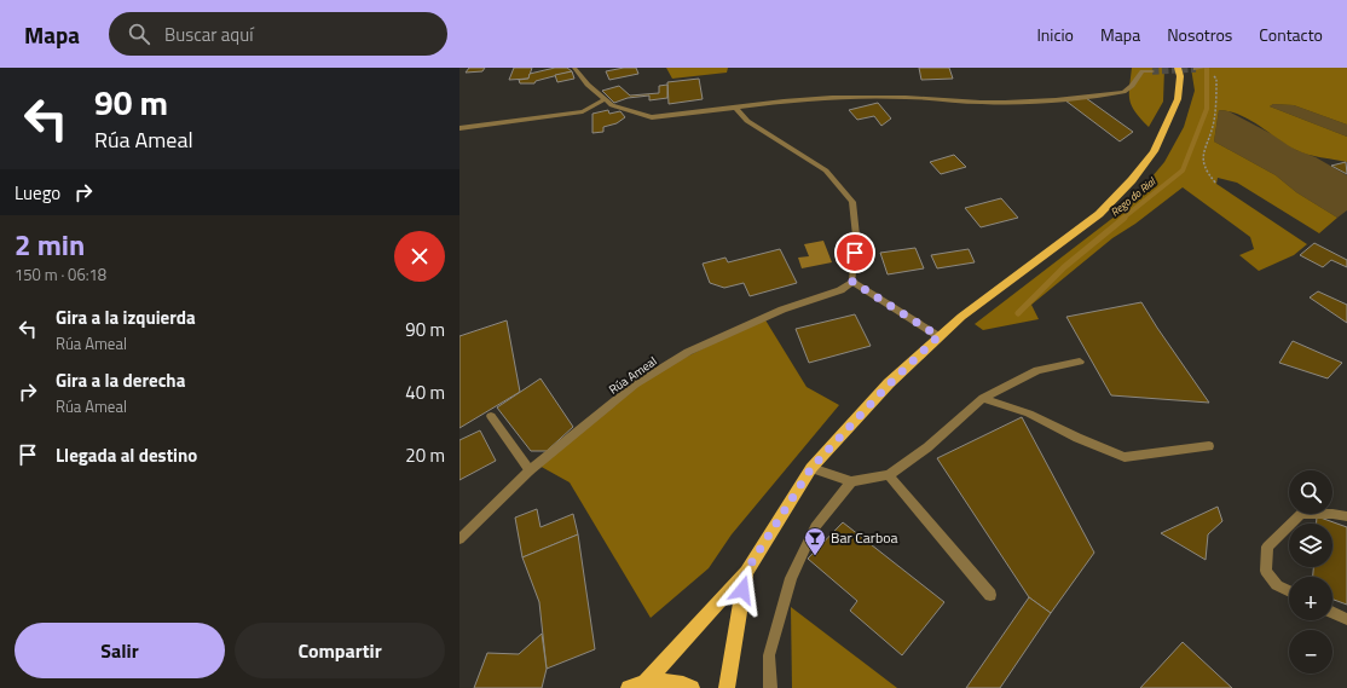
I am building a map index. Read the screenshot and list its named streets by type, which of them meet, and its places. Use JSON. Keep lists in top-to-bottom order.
{
  "streets": {
    "street": ["Rúa Ameal"]
  },
  "water": ["Rego do Rial"],
  "places": {
    "bar": ["Bar Carboa"]
  },
  "page": {
    "header": "Mapa",
    "search": "Buscar aquí",
    "nav": [
      "Inicio",
      "Mapa",
      "Nosotros",
      "Contacto"
    ],
    "turn": ["90 m", "Rúa Ameal"],
    "then": "Luego",
    "heading": ["2 min", "150 m · 06:18"],
    "list": [
      {
        "name": "Gira a la izquierda",
        "note": "Rúa Ameal",
        "value": "90 m"
      },
      {
        "name": "Gira a la derecha",
        "note": "Rúa Ameal",
        "value": "40 m"
      },
      {
        "name": "Llegada al destino",
        "value": "20 m"
      }
    ],
    "map_buttons": ["+", "−"],
    "buttons": ["Salir", "Compartir"]
  }
}
